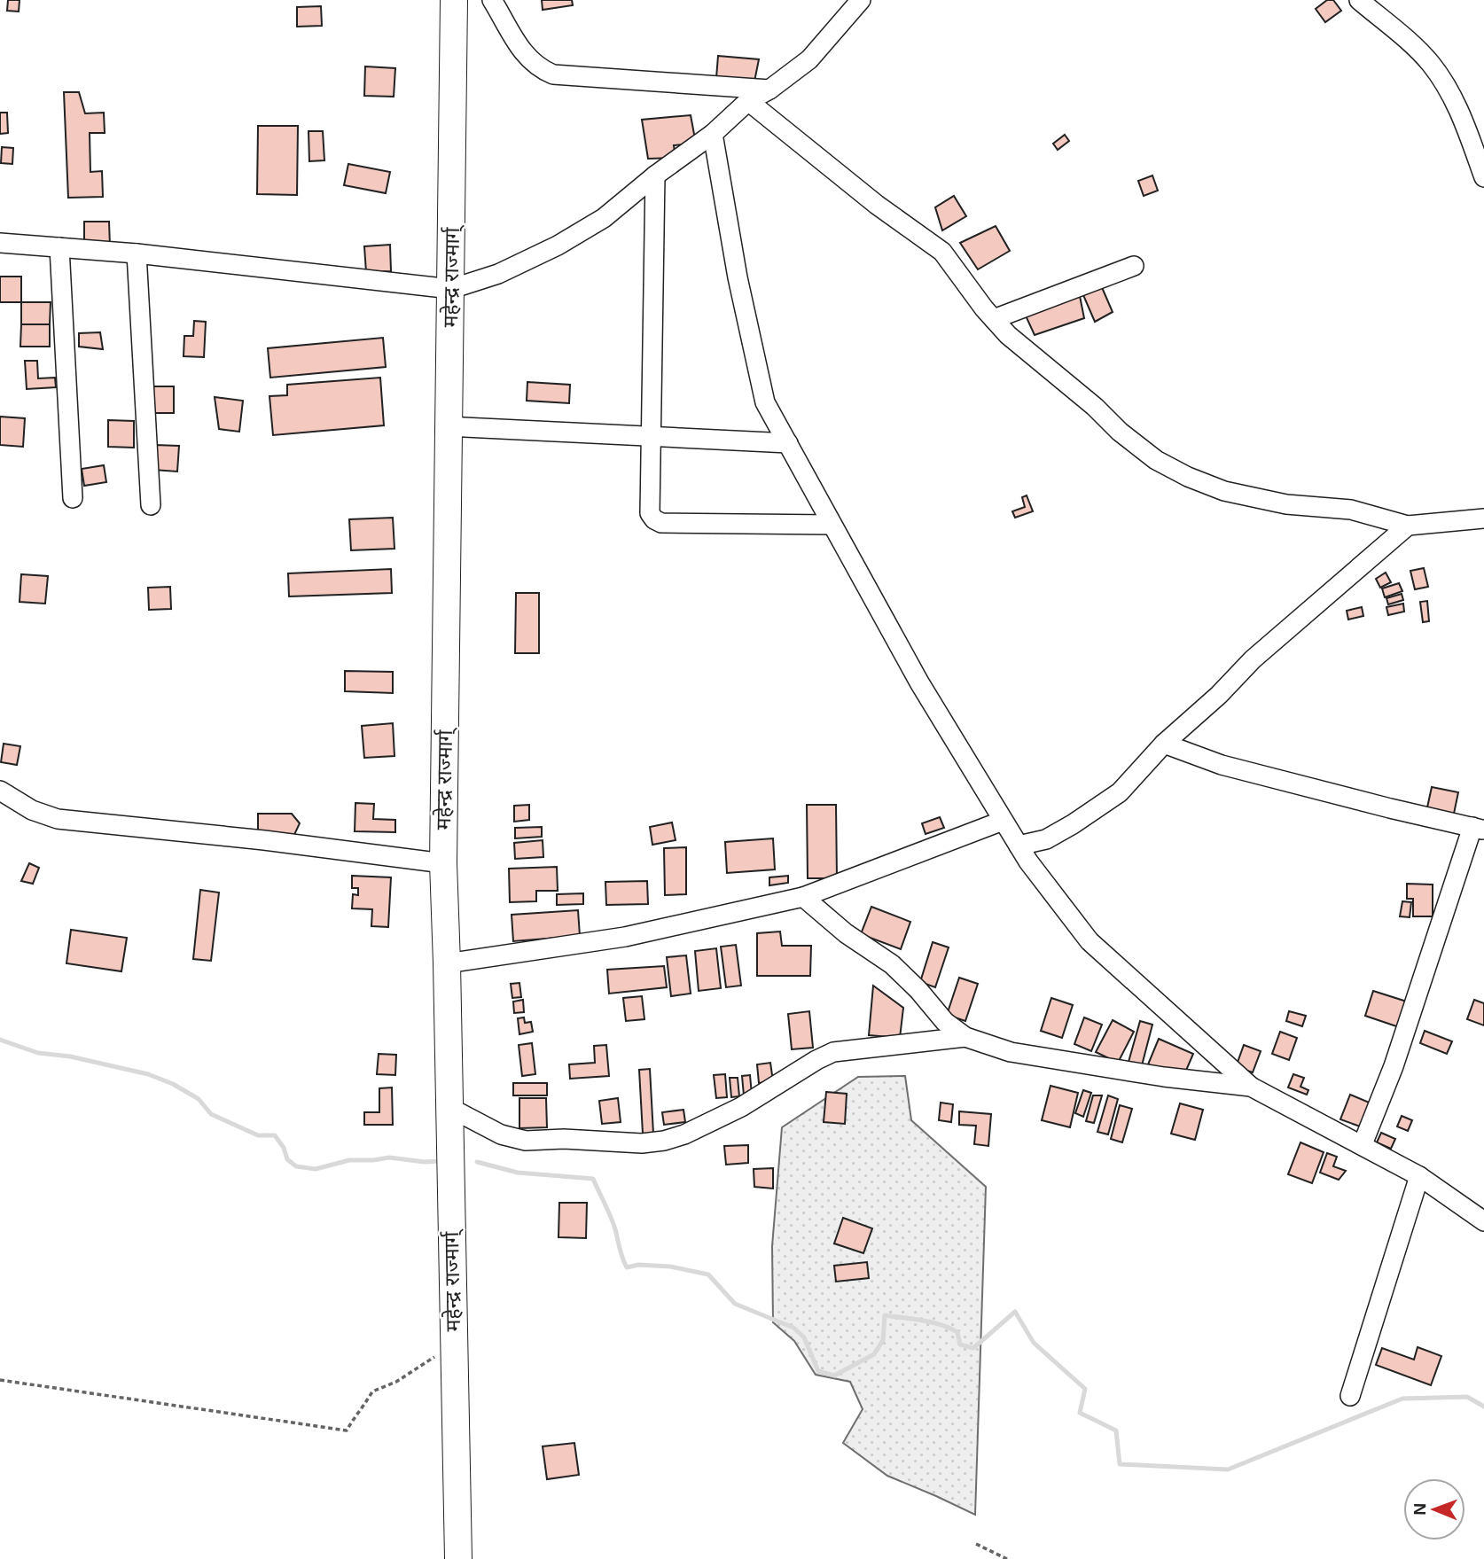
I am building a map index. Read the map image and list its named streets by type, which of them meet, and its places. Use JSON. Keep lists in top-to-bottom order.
{
  "streets": {
    "highway": ["महेन्द्र राज्मार्ग्"]
  },
  "north": "left"
}
